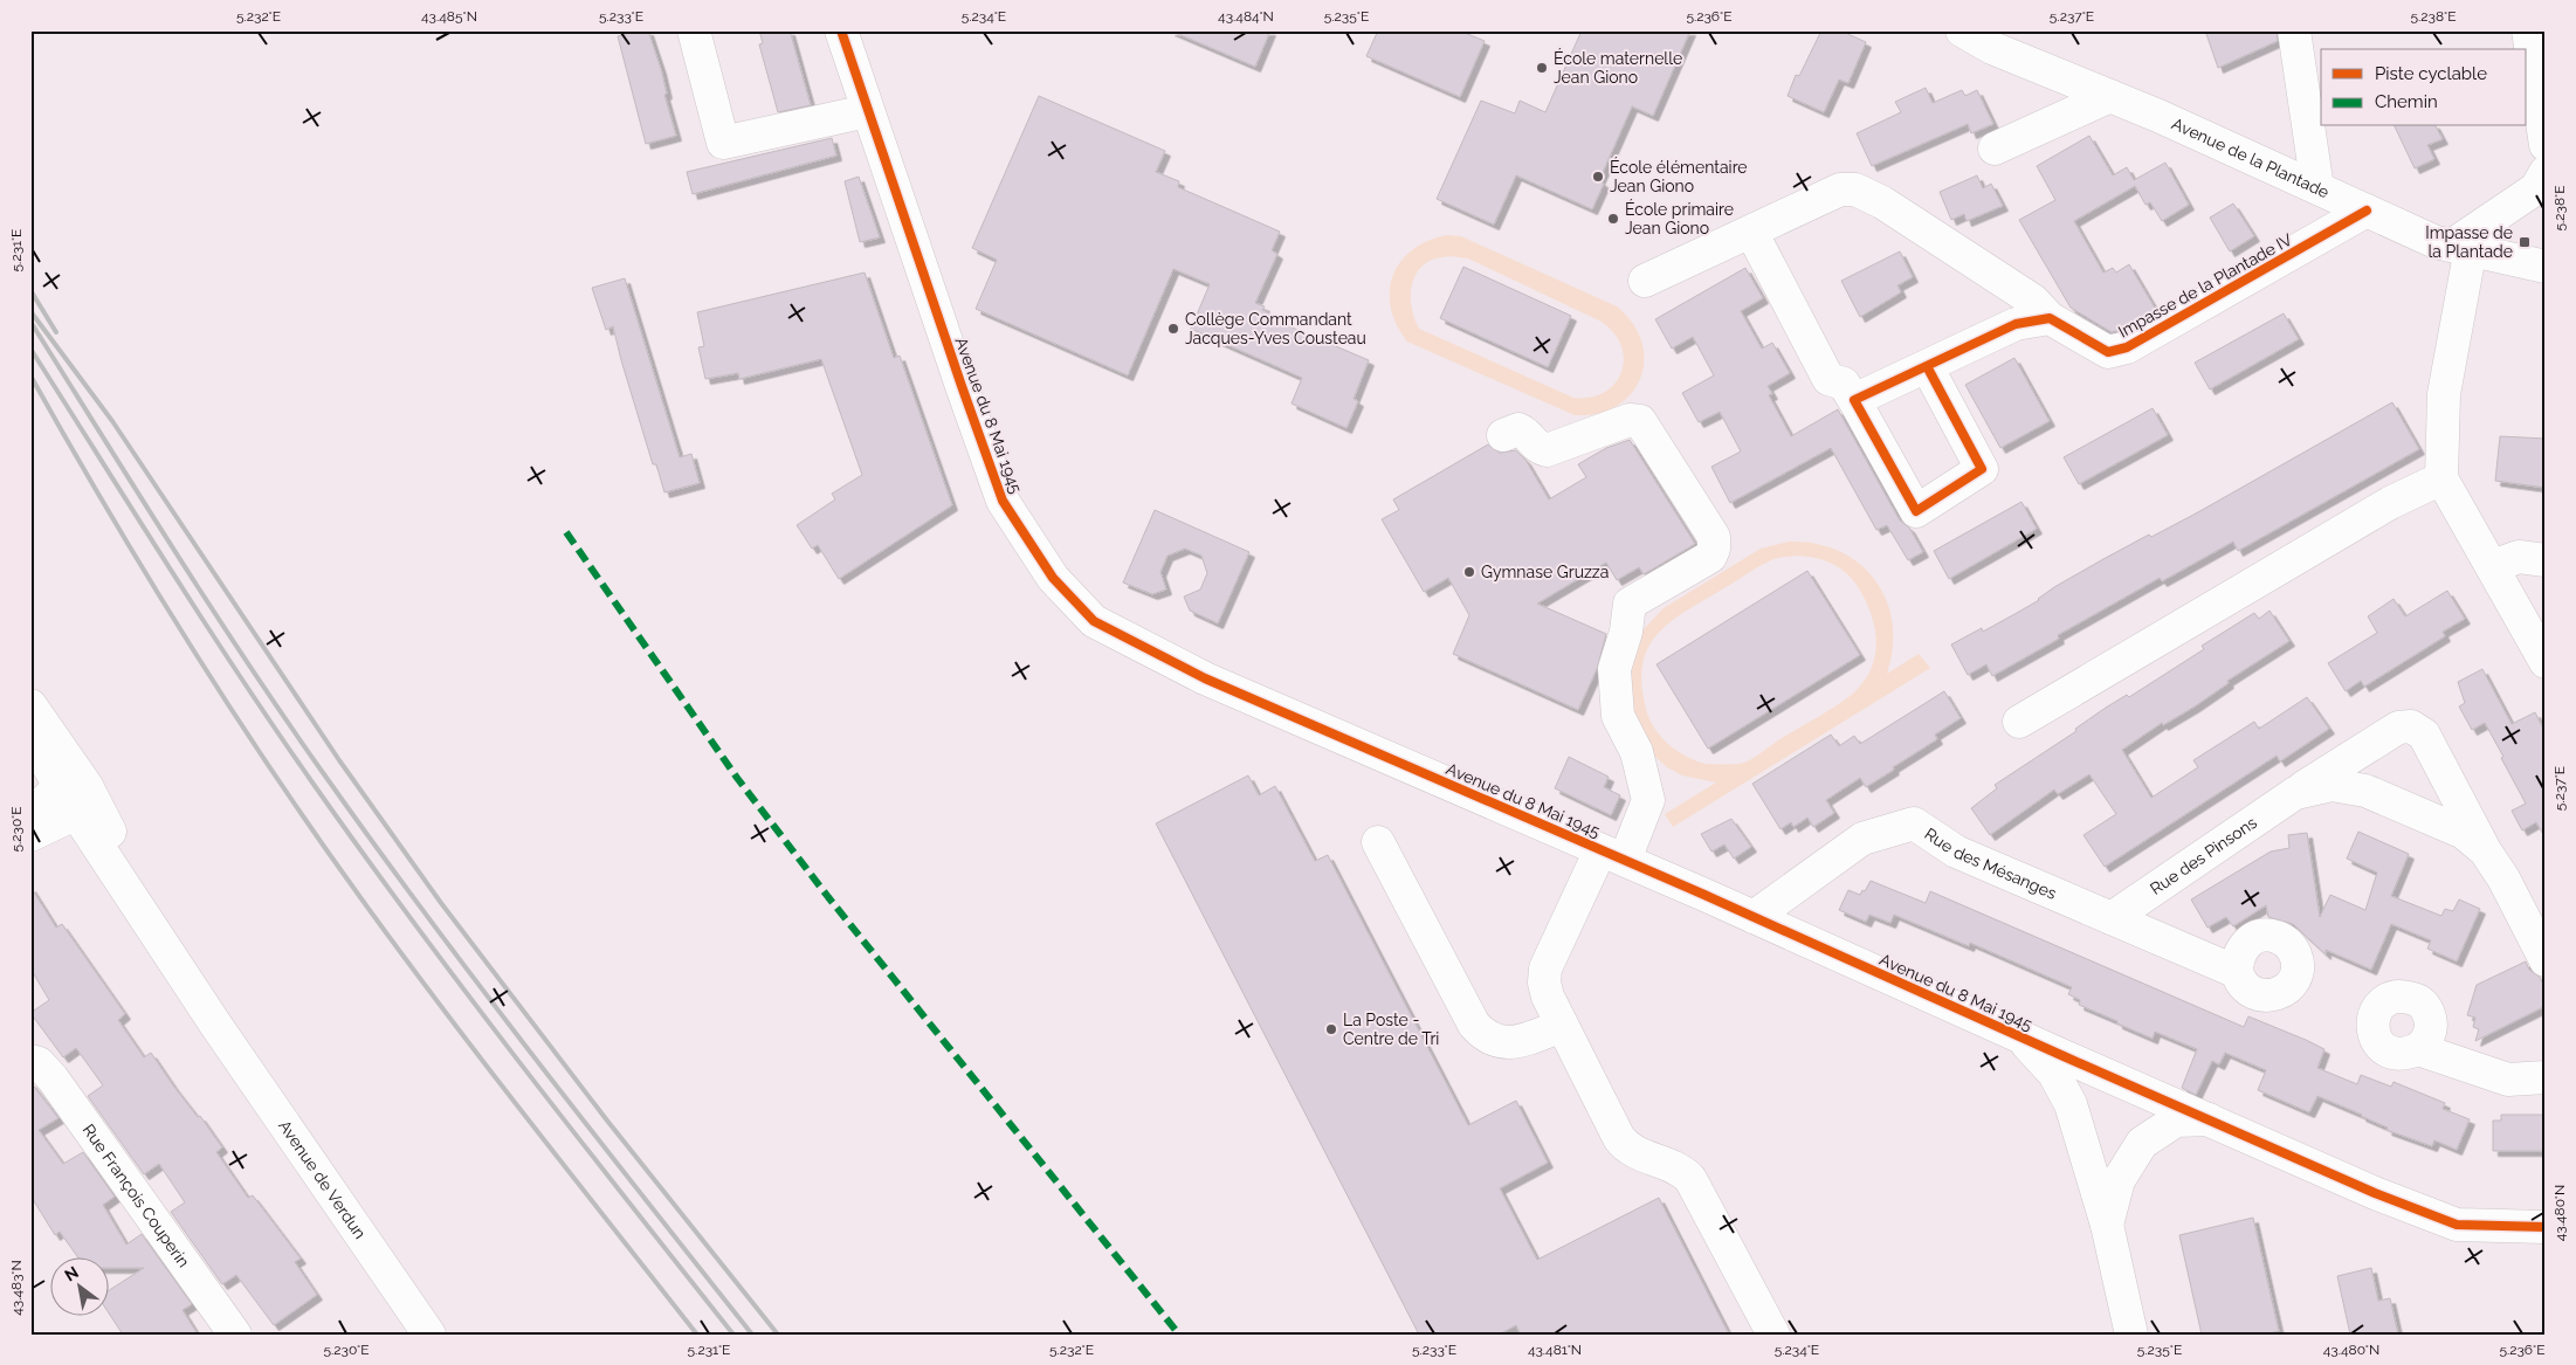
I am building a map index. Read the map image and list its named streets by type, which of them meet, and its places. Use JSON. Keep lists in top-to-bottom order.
{
  "streets": {
    "street": [
      "Avenue de la Plantade",
      "Impasse de la Plantade IV",
      "Avenue du 8 Mai 1945",
      "Rue des Pinsons",
      "Rue des Mésanges",
      "Avenue de Verdun",
      "Rue François Couperin"
    ]
  },
  "crossings": [
    ["Avenue de la Plantade", "Impasse de la Plantade IV"],
    ["Avenue du 8 Mai 1945", "Rue des Mésanges"],
    ["Rue des Pinsons", "Rue des Mésanges"]
  ],
  "places": {
    "other": [
      "École maternelle Jean Giono",
      "École élémentaire Jean Giono",
      "École primaire Jean Giono",
      "Collège Commandant Jacques-Yves Cousteau",
      "Gymnase Gruzza",
      "La Poste - Centre de Tri"
    ],
    "transit": ["Impasse de la Plantade"]
  },
  "legend": ["Piste cyclable", "Chemin"],
  "north": "top left",
  "coordinates": [
    "5.232°E",
    "43.485°N",
    "5.233°E",
    "5.234°E",
    "43.484°N",
    "5.235°E",
    "5.236°E",
    "5.237°E",
    "5.238°E",
    "5.231°E",
    "5.230°E",
    "43.480°N",
    "43.483°N",
    "43.481°N"
  ]
}
